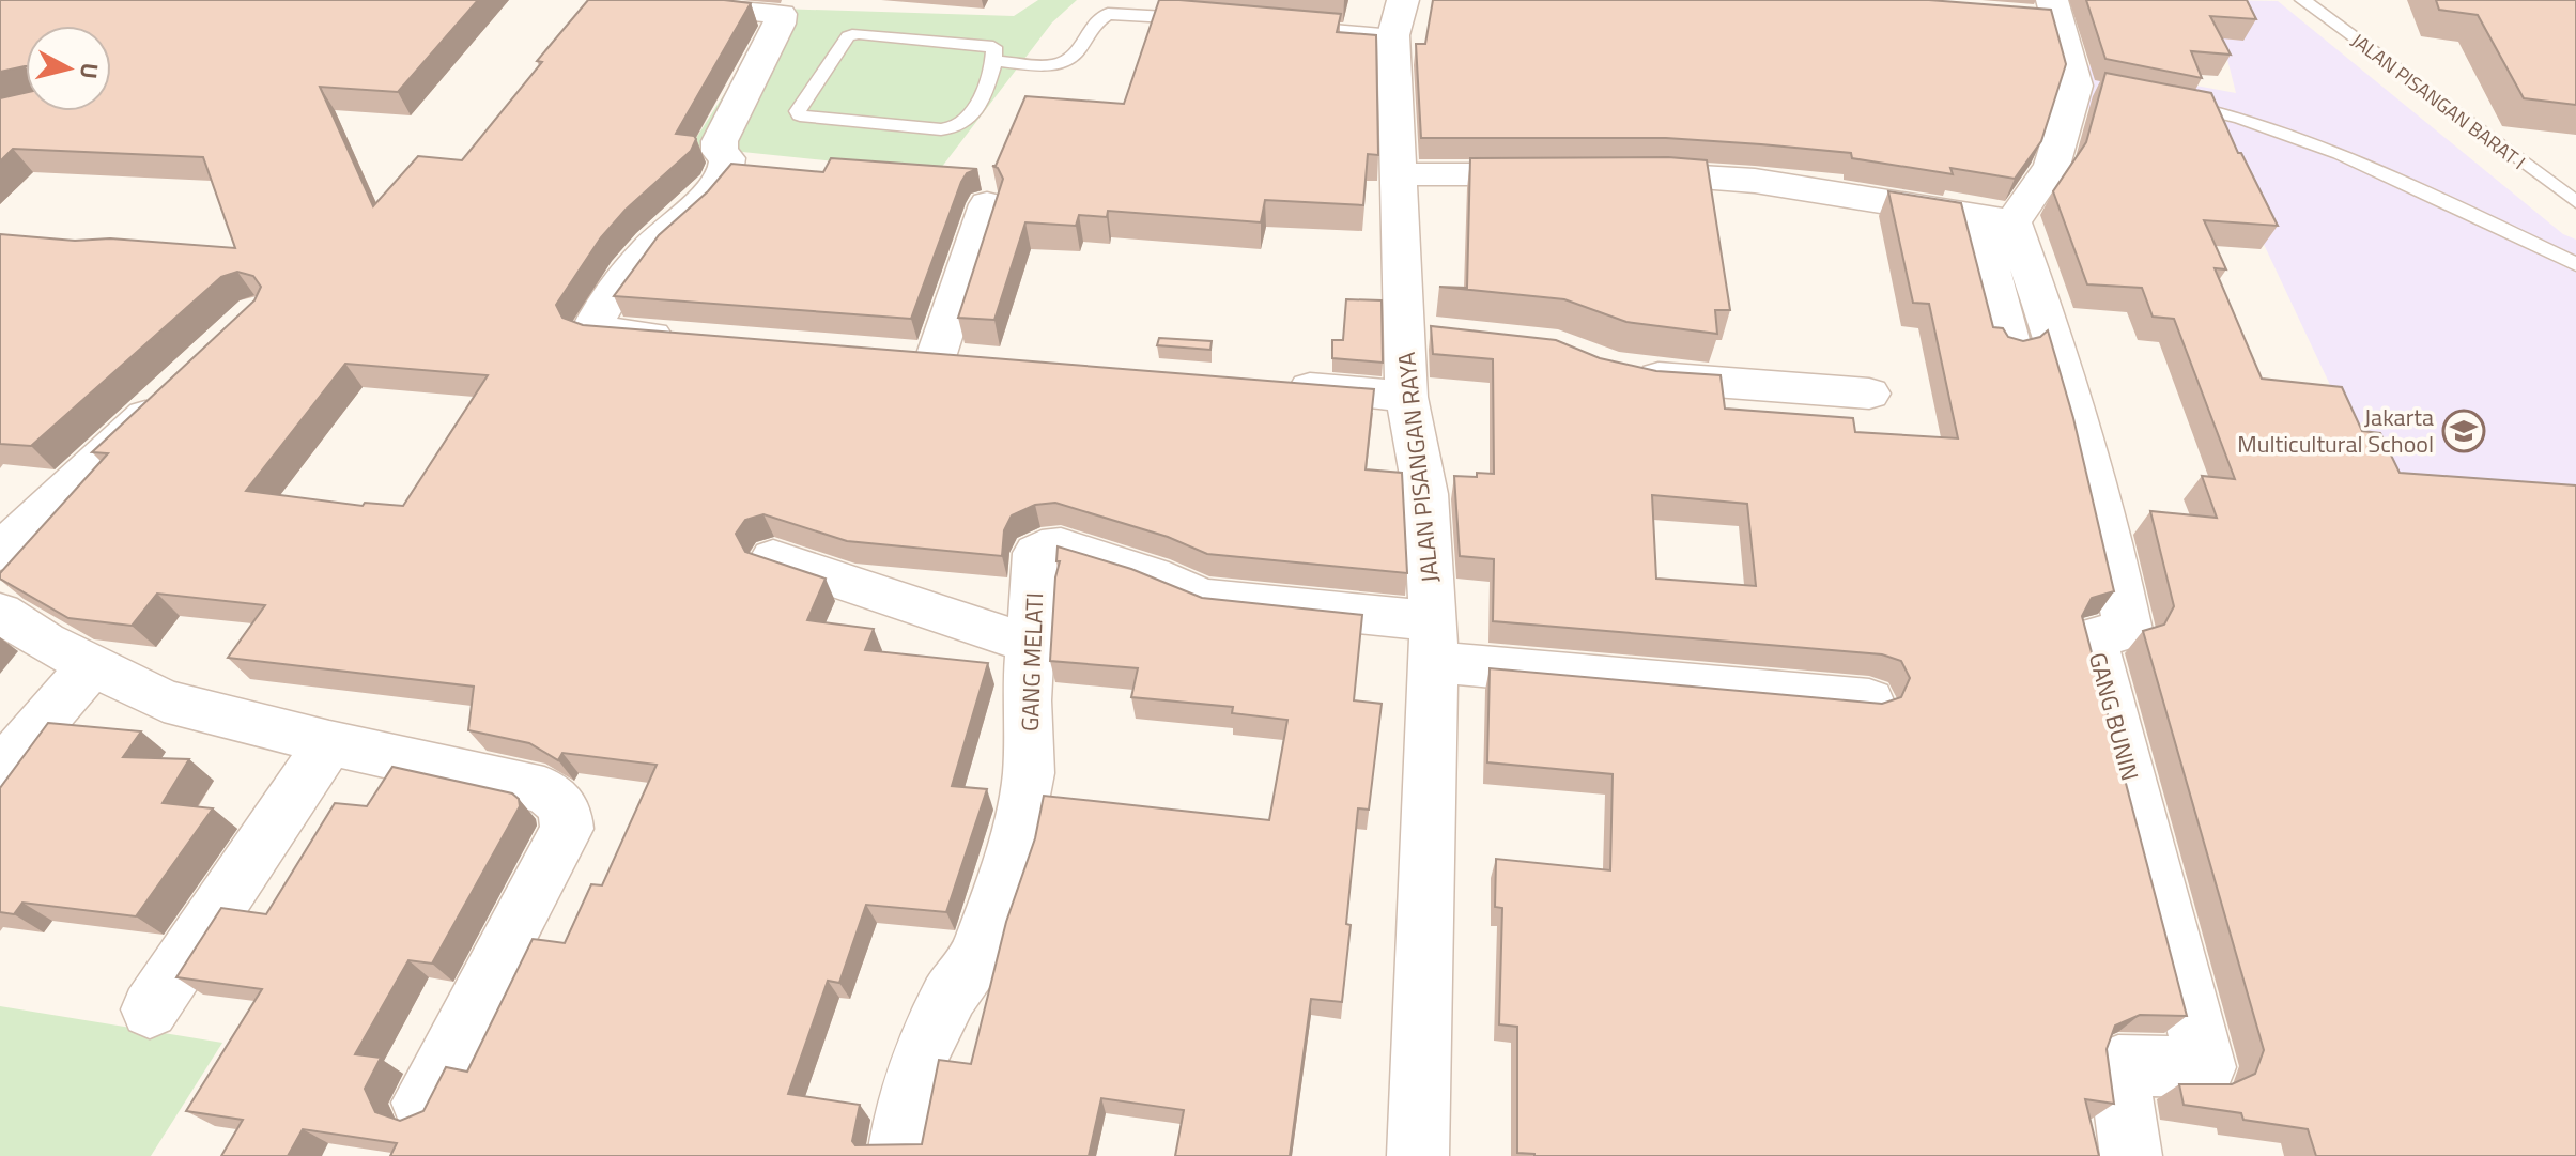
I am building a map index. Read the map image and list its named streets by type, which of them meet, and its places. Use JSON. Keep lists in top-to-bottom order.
{
  "streets": {
    "street": ["JALAN PISANGAN RAYA", "GANG MELATI", "GANG BUNIN"],
    "lane": ["JALAN PISANGAN BARAT I"]
  },
  "crossings": [
    ["JALAN PISANGAN RAYA", "GANG MELATI"]
  ],
  "places": {
    "school or university": ["Jakarta Multicultural School"]
  },
  "north": "right"
}
